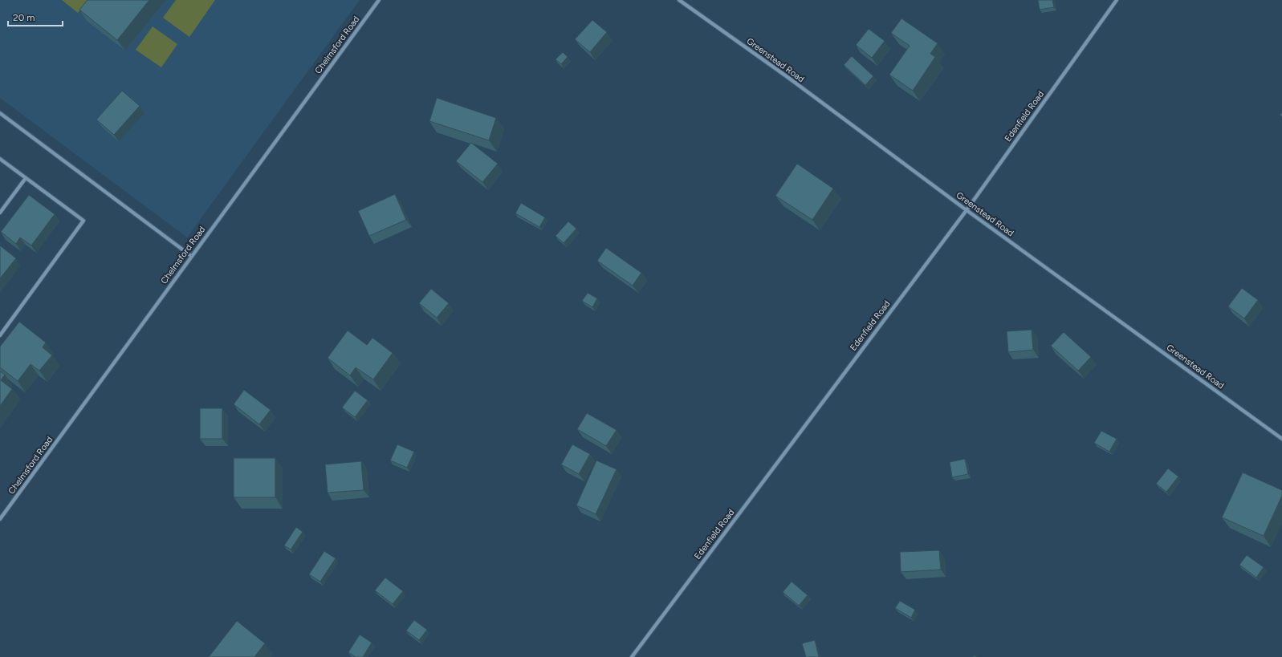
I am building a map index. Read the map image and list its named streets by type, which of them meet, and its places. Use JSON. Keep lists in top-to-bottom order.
{
  "streets": {
    "street": ["Chelmsford Road", "Greenstead Road", "Edenfield Road"]
  },
  "crossings": [
    ["Greenstead Road", "Edenfield Road"]
  ],
  "scale_bar": "20 m"
}
